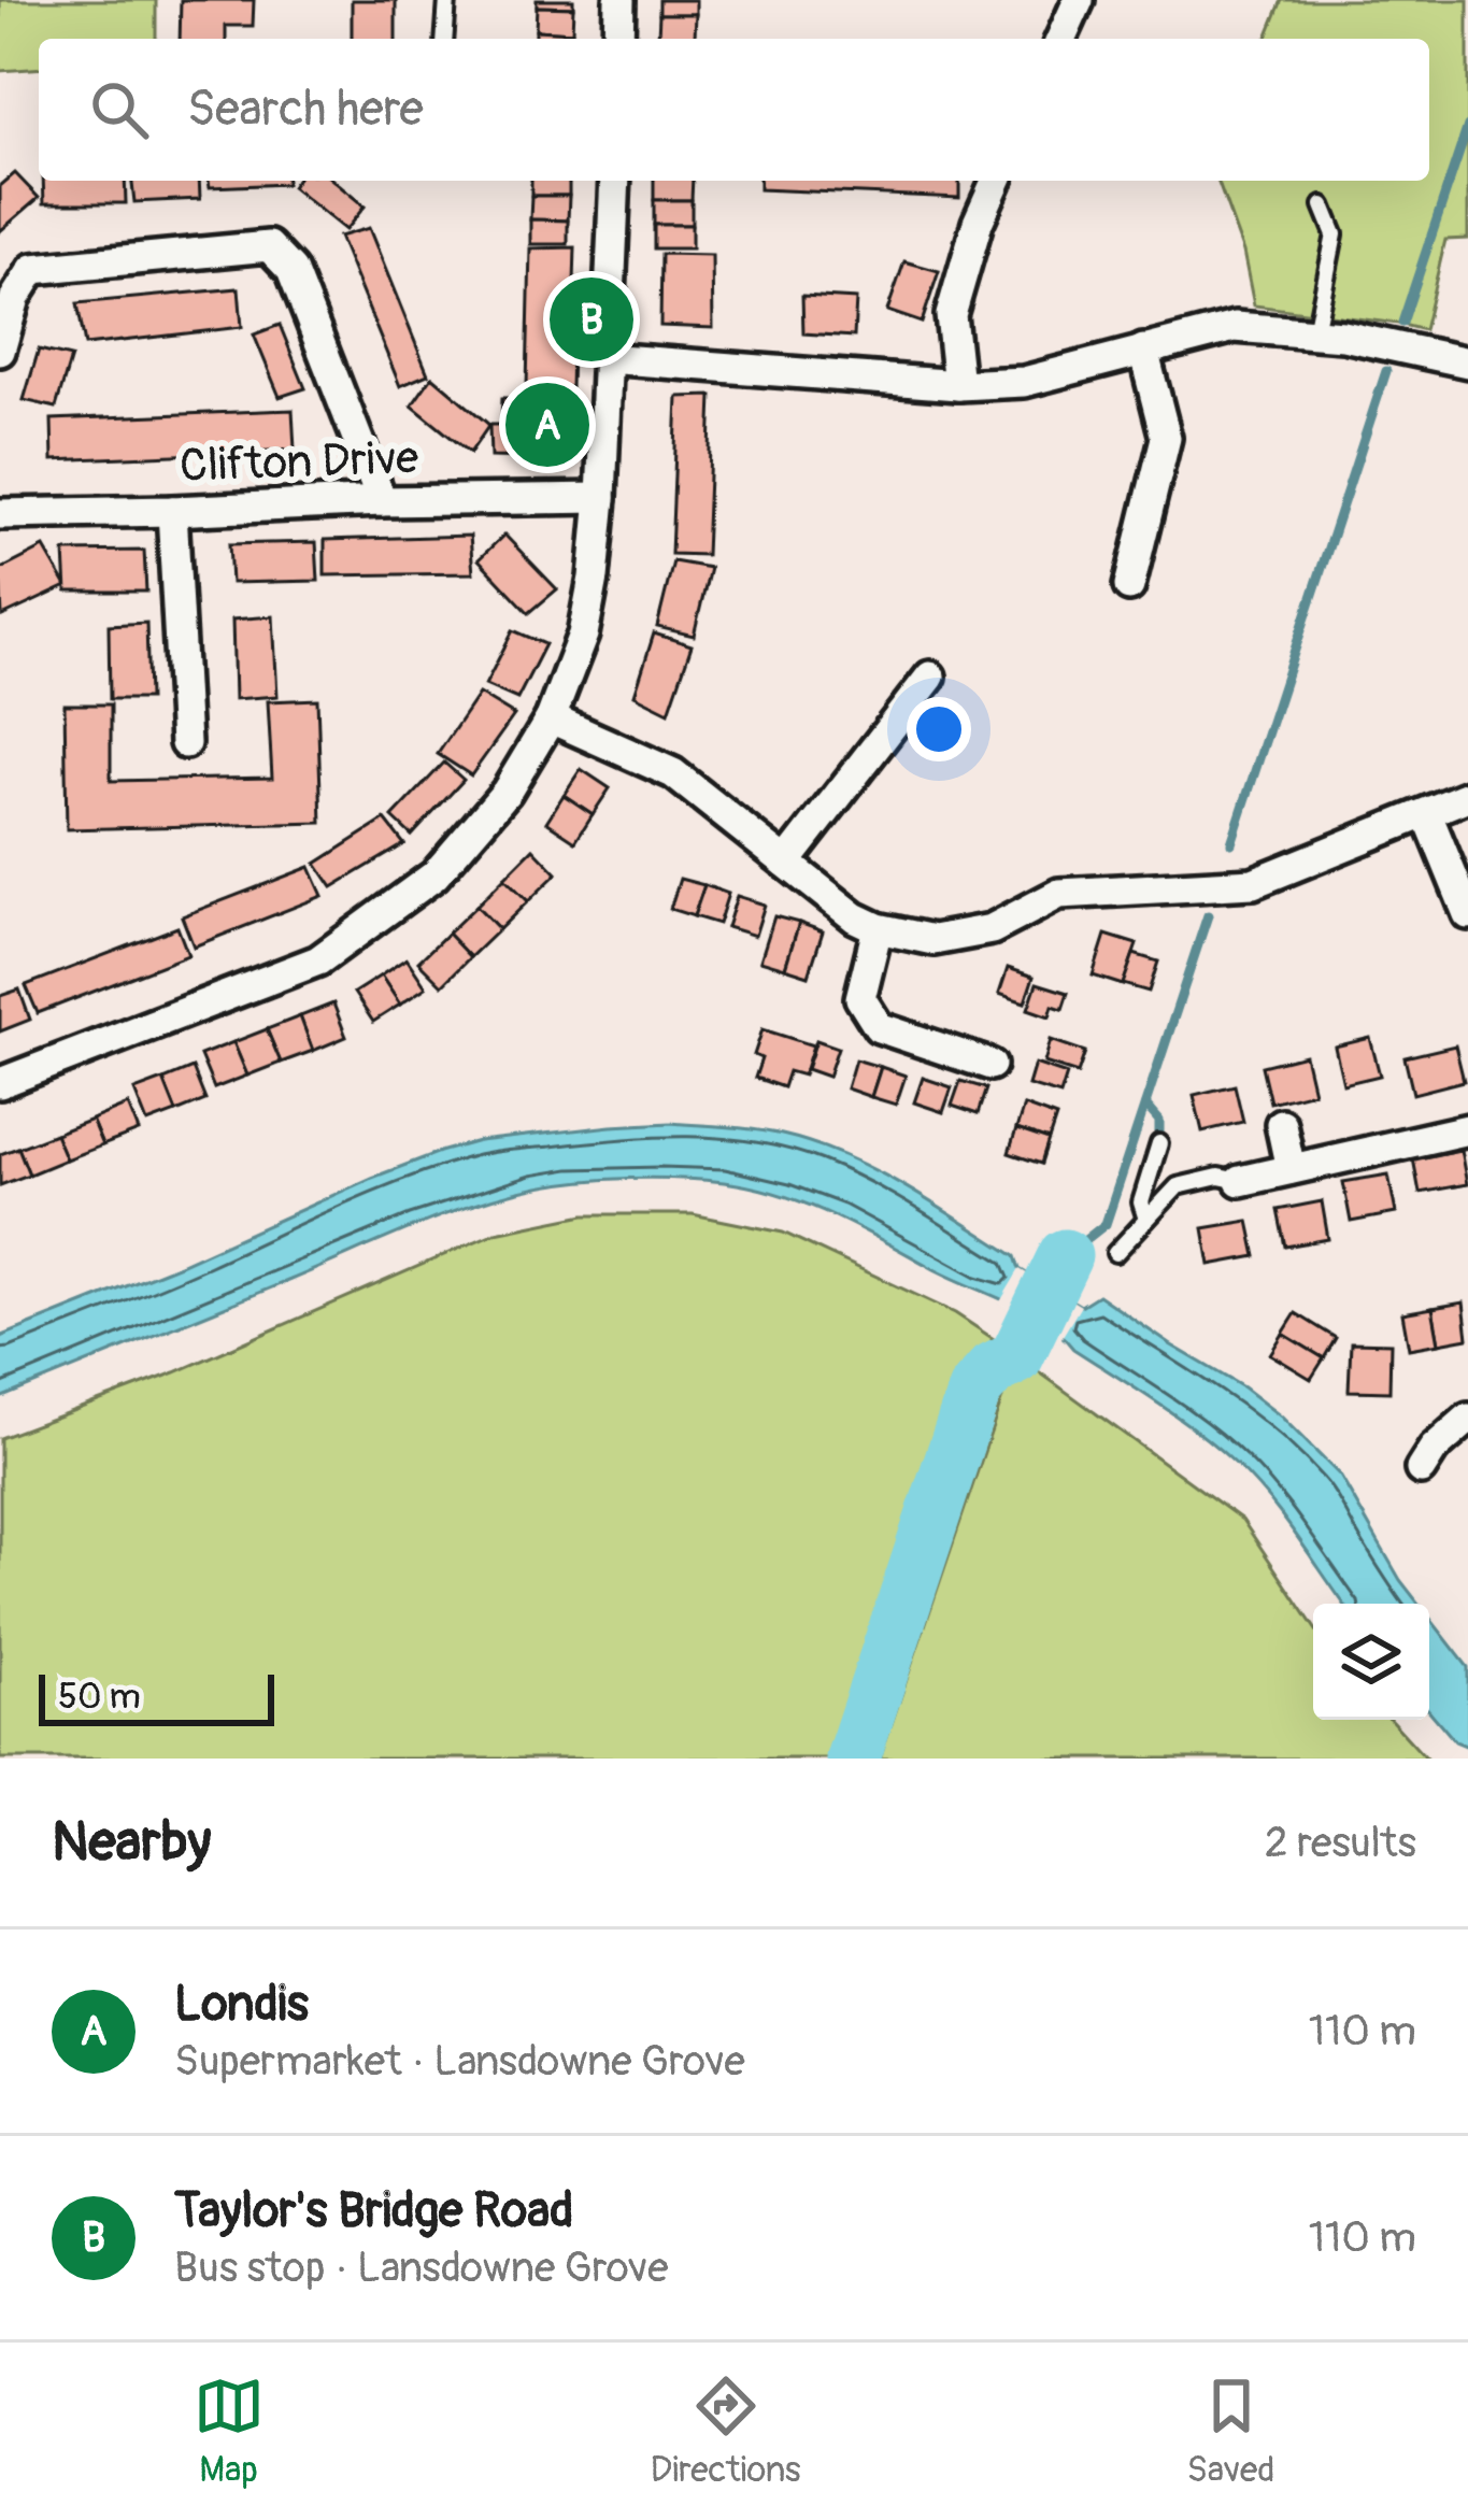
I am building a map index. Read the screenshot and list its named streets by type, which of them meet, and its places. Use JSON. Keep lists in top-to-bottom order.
{
  "streets": {
    "street": ["Clifton Drive"]
  },
  "scale_bar": "50 m",
  "page": {
    "search": "Search here",
    "pins": ["B", "A"],
    "scale": "50 m",
    "heading": ["Nearby", "2 results"],
    "list": [
      {
        "mark": "A",
        "name": "Londis",
        "note": "Supermarket · Lansdowne Grove",
        "value": "110 m"
      },
      {
        "mark": "B",
        "name": "Taylor's Bridge Road",
        "note": "Bus stop · Lansdowne Grove",
        "value": "110 m"
      }
    ],
    "nav": ["Map", "Directions", "Saved"]
  }
}
